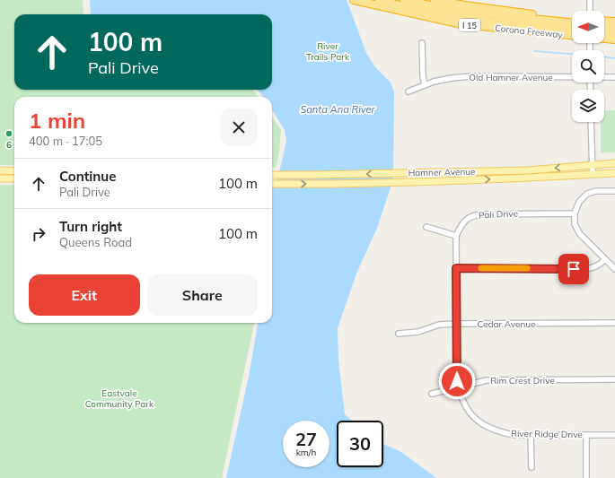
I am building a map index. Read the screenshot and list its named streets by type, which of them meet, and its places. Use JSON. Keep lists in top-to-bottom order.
{
  "streets": {
    "highway": ["I 15", "Corona Freeway"],
    "main road": ["Hamner Avenue"],
    "street": [
      "Old Hamner Avenue",
      "Pali Drive",
      "Cedar Avenue",
      "Rim Crest Drive",
      "River Ridge Drive"
    ]
  },
  "crossings": [
    ["Cedar Avenue", "River Ridge Drive"],
    ["Rim Crest Drive", "River Ridge Drive"]
  ],
  "water": ["Santa Ana River"],
  "parks": ["River Trails Park", "Eastvale Community Park"],
  "places": ["6"],
  "north": "left",
  "page": {
    "turn": ["100 m", "Pali Drive"],
    "heading": ["1 min", "400 m · 17:05"],
    "list": [
      {
        "name": "Continue",
        "note": "Pali Drive",
        "value": "100 m"
      },
      {
        "name": "Turn right",
        "note": "Queens Road",
        "value": "100 m"
      }
    ],
    "buttons": ["Exit", "Share"],
    "speed": "27 km/h",
    "limit": "30"
  }
}
